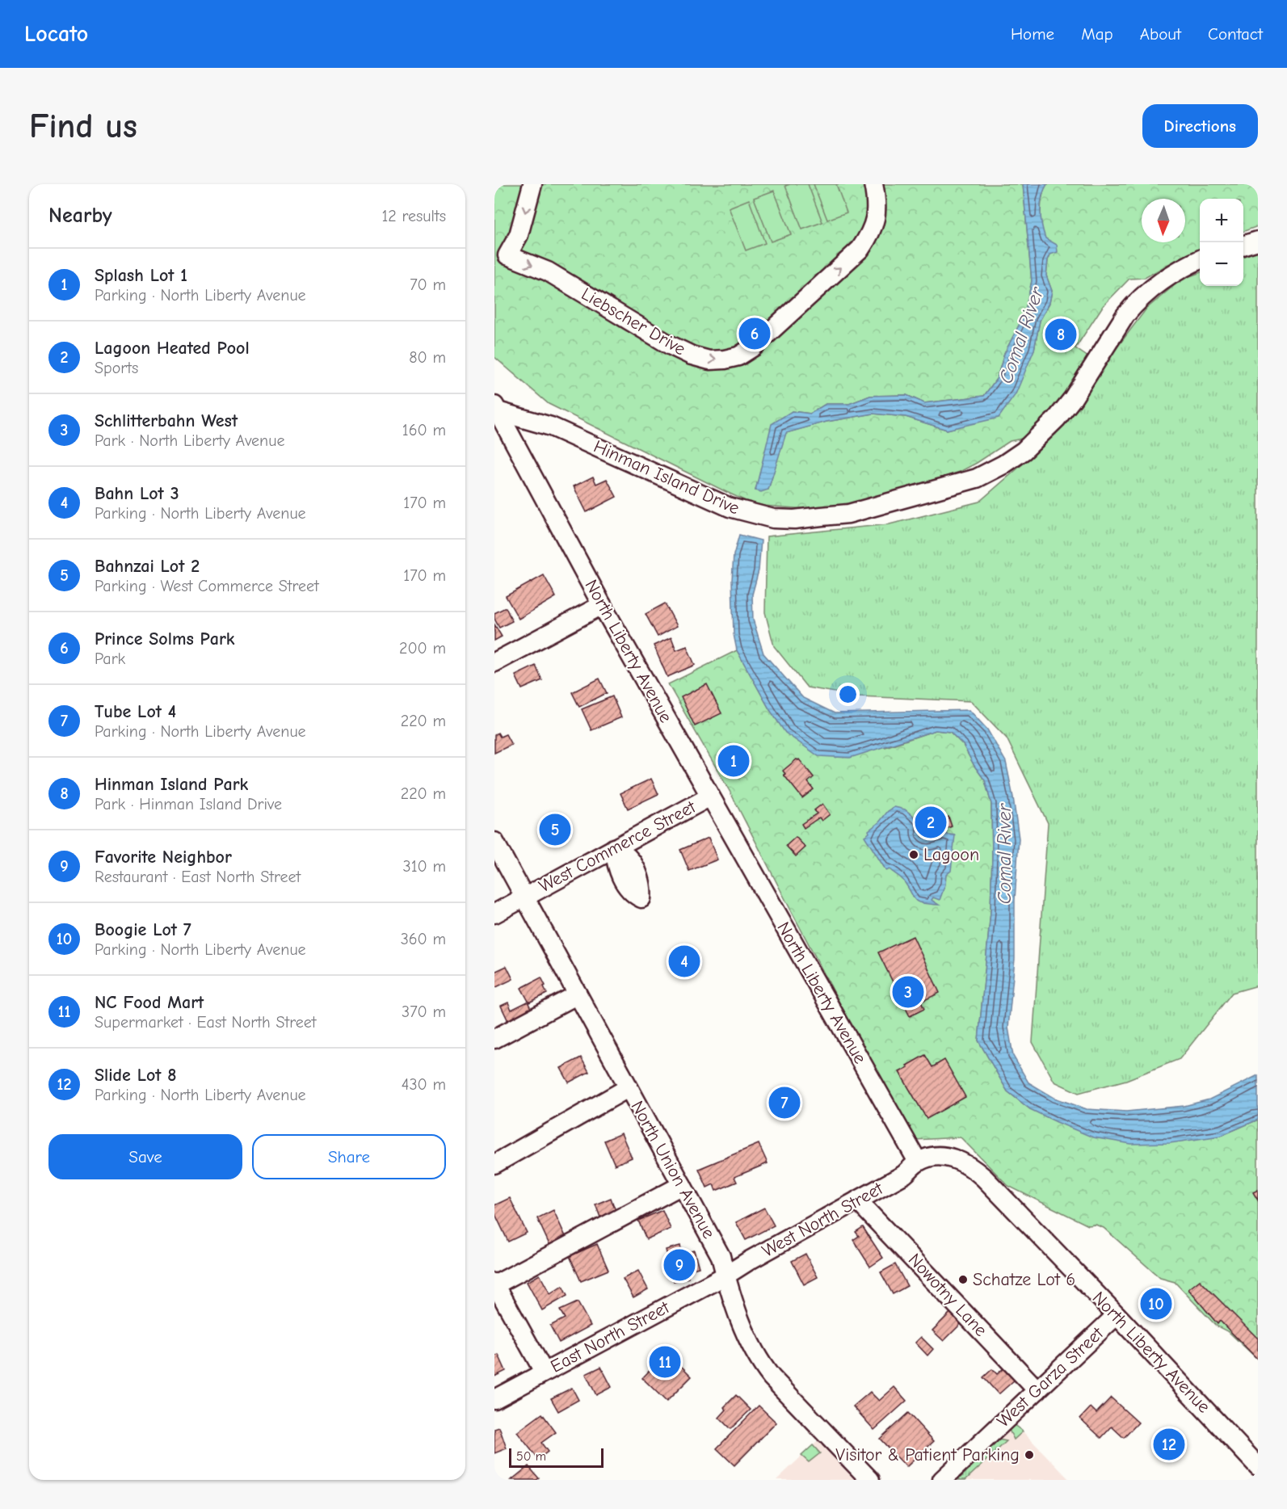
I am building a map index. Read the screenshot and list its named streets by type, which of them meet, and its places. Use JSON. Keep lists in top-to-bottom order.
{
  "streets": {
    "street": [
      "Liebscher Drive",
      "Hinman Island Drive",
      "North Liberty Avenue",
      "West Commerce Street",
      "North Union Avenue",
      "West North Street",
      "Nowotny Lane",
      "East North Street",
      "West Garza Street"
    ]
  },
  "crossings": [
    ["Hinman Island Drive", "North Liberty Avenue"],
    ["North Liberty Avenue", "West Commerce Street"],
    ["North Liberty Avenue", "West North Street"],
    ["North Liberty Avenue", "West Garza Street"],
    ["West Commerce Street", "North Union Avenue"],
    ["North Union Avenue", "West North Street"],
    ["North Union Avenue", "East North Street"],
    ["West North Street", "Nowotny Lane"],
    ["West North Street", "East North Street"],
    ["Nowotny Lane", "West Garza Street"]
  ],
  "water": ["Comal River"],
  "places": ["Lagoon", "Schatze Lot 6", "Visitor & Patient Parking"],
  "scale_bar": "50 m",
  "north": "bottom",
  "page": {
    "header": "Locato",
    "nav": [
      "Home",
      "Map",
      "About",
      "Contact"
    ],
    "buttons": [
      "Directions",
      ["Save", "Share"]
    ],
    "title": "Find us",
    "heading": ["Nearby", "12 results"],
    "map_buttons": ["+", "−"],
    "list": [
      {
        "mark": "1",
        "name": "Splash Lot 1",
        "note": "Parking · North Liberty Avenue",
        "value": "70 m"
      },
      {
        "mark": "2",
        "name": "Lagoon Heated Pool",
        "note": "Sports",
        "value": "80 m"
      },
      {
        "mark": "3",
        "name": "Schlitterbahn West",
        "note": "Park · North Liberty Avenue",
        "value": "160 m"
      },
      {
        "mark": "4",
        "name": "Bahn Lot 3",
        "note": "Parking · North Liberty Avenue",
        "value": "170 m"
      },
      {
        "mark": "5",
        "name": "Bahnzai Lot 2",
        "note": "Parking · West Commerce Street",
        "value": "170 m"
      },
      {
        "mark": "6",
        "name": "Prince Solms Park",
        "note": "Park",
        "value": "200 m"
      },
      {
        "mark": "7",
        "name": "Tube Lot 4",
        "note": "Parking · North Liberty Avenue",
        "value": "220 m"
      },
      {
        "mark": "8",
        "name": "Hinman Island Park",
        "note": "Park · Hinman Island Drive",
        "value": "220 m"
      },
      {
        "mark": "9",
        "name": "Favorite Neighbor",
        "note": "Restaurant · East North Street",
        "value": "310 m"
      },
      {
        "mark": "10",
        "name": "Boogie Lot 7",
        "note": "Parking · North Liberty Avenue",
        "value": "360 m"
      },
      {
        "mark": "11",
        "name": "NC Food Mart",
        "note": "Supermarket · East North Street",
        "value": "370 m"
      },
      {
        "mark": "12",
        "name": "Slide Lot 8",
        "note": "Parking · North Liberty Avenue",
        "value": "430 m"
      }
    ],
    "pins": [
      "6",
      "8",
      "1",
      "2",
      "5",
      "4",
      "3",
      "7",
      "9",
      "10",
      "11",
      "12"
    ],
    "scale": "50 m"
  }
}
